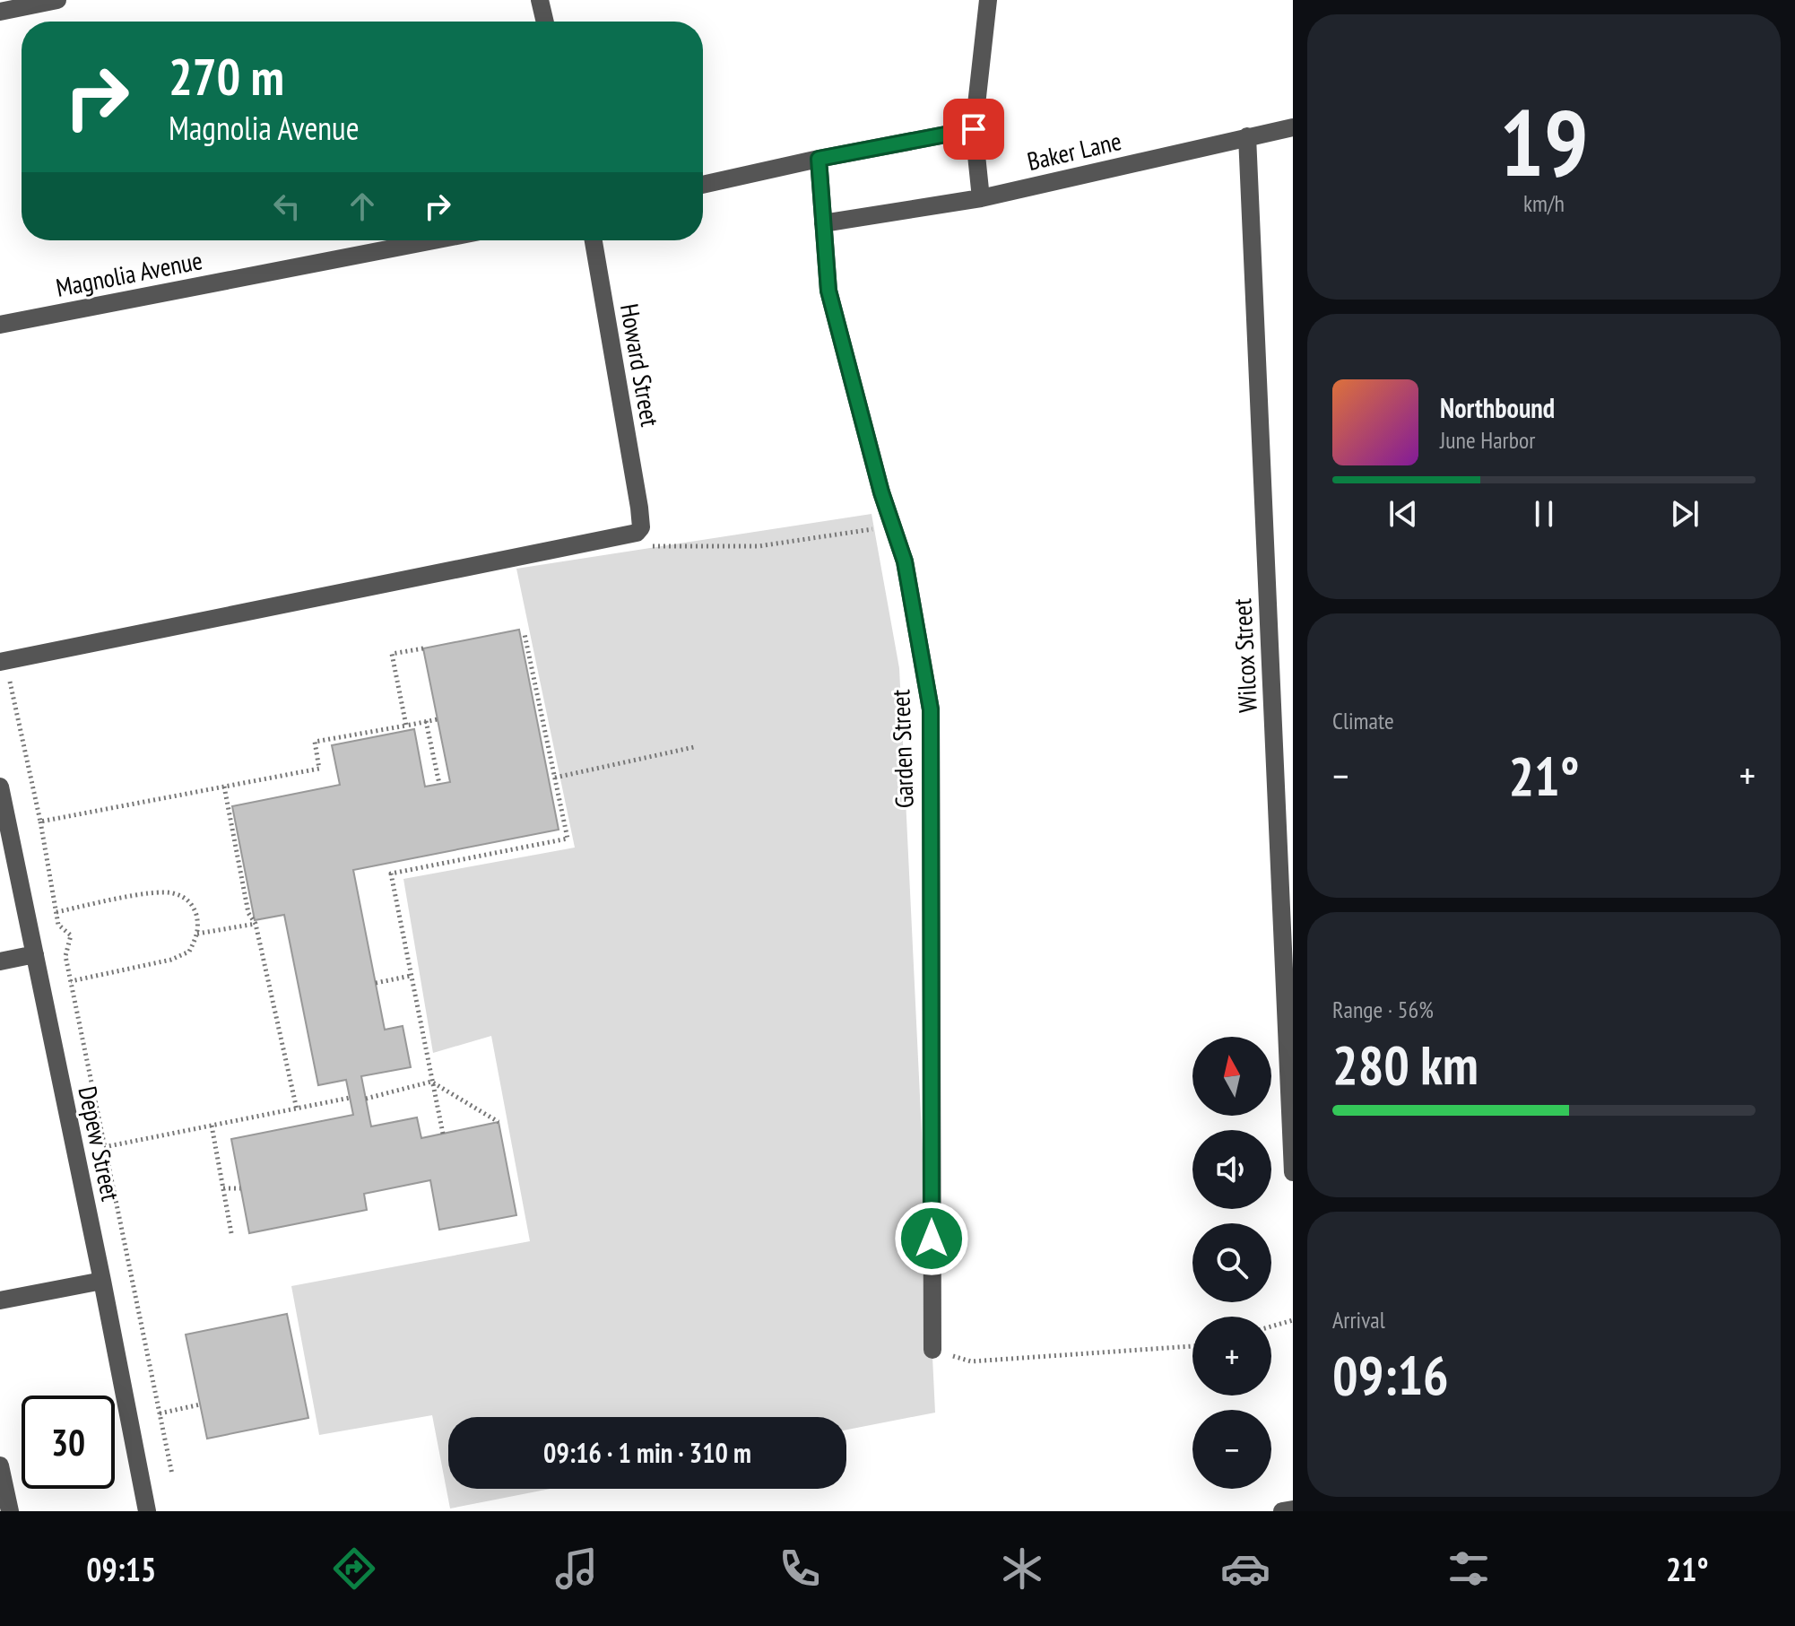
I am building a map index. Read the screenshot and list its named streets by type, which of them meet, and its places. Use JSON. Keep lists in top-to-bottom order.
{
  "streets": {
    "street": [
      "Baker Lane",
      "Magnolia Avenue",
      "Howard Street",
      "Wilcox Street",
      "Garden Street",
      "Depew Street"
    ]
  },
  "crossings": [
    ["Baker Lane", "Wilcox Street"],
    ["Baker Lane", "Garden Street"]
  ],
  "north": "top",
  "page": {
    "tile": [
      ["19", "km/h"],
      "Climate",
      ["Range · 56%", "280 km"],
      ["Arrival", "09:16"]
    ],
    "turn": ["270 m", "Magnolia Avenue"],
    "song": ["Northbound", "June Harbor"],
    "heat": ["−", "21°", "+"],
    "map_buttons": ["+", "−"],
    "limit": "30",
    "trip": "09:16 · 1 min · 310 m",
    "tabs": ["09:15", "21°"]
  }
}
